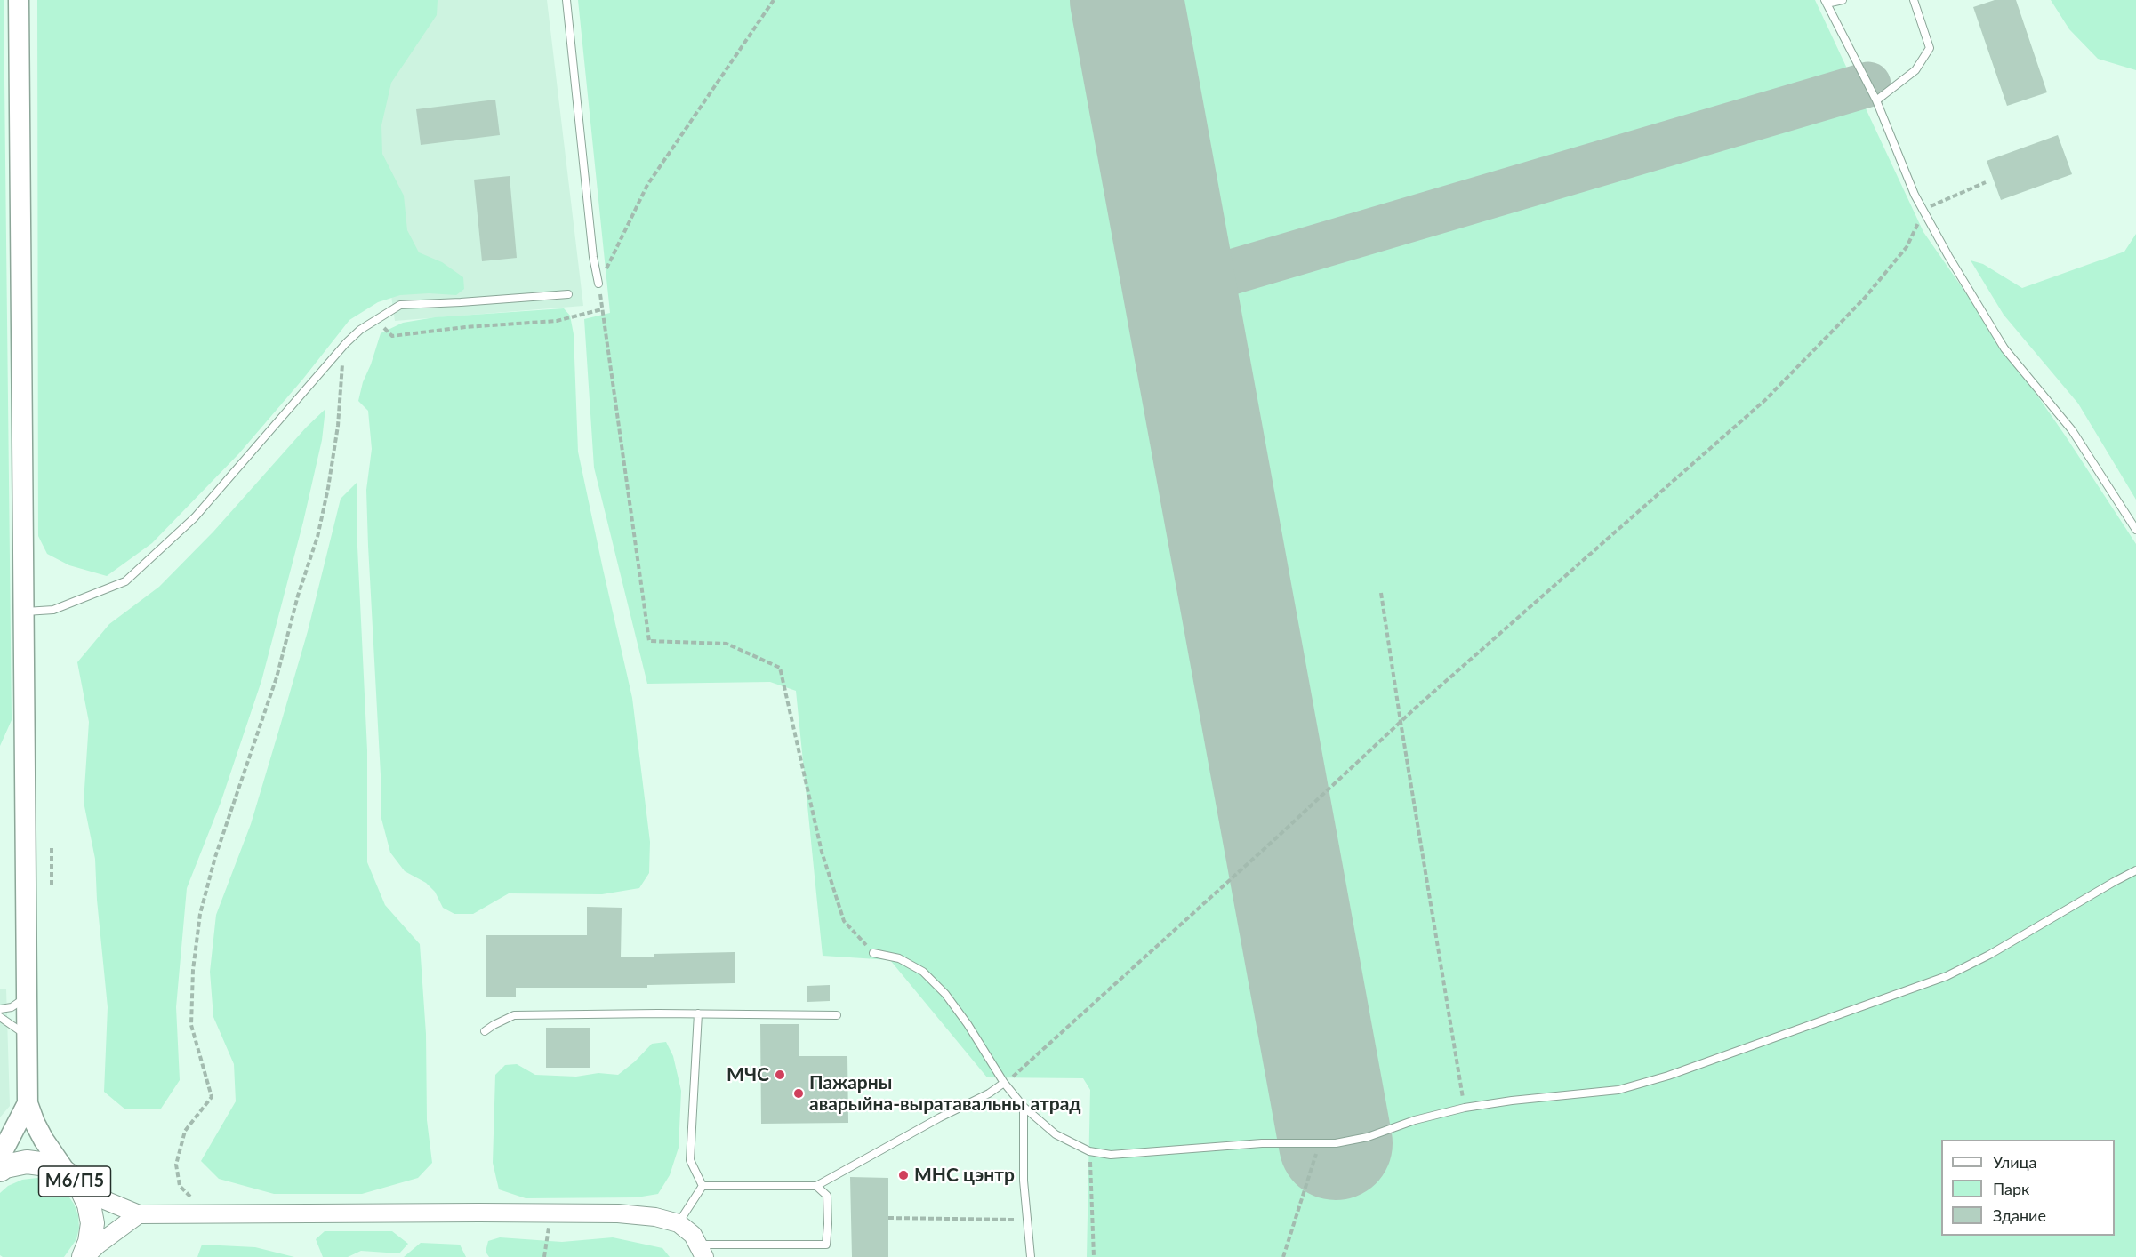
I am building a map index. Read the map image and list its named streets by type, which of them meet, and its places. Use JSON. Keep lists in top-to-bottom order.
{
  "streets": {
    "main road": ["М6/П5"]
  },
  "places": ["МЧС", "Пажарны аварыйна-выратавальны атрад", "МНС цэнтр"],
  "legend": ["Улица", "Парк", "Здание"]
}
